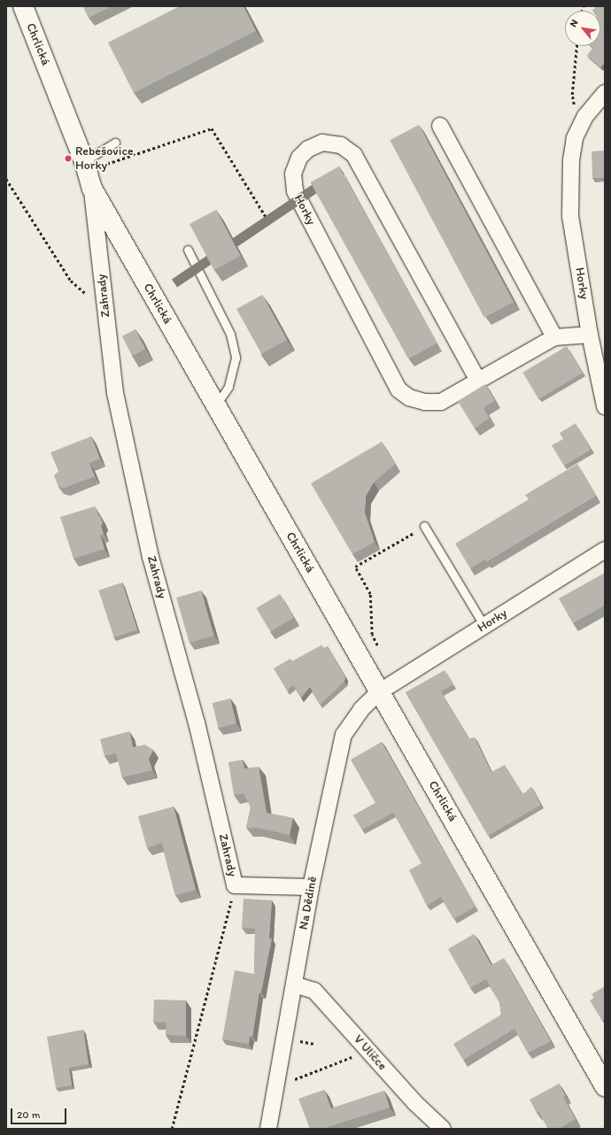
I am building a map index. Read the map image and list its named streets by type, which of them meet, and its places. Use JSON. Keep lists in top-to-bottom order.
{
  "streets": {
    "street": [
      "Chrlická",
      "Horky",
      "Zahrady",
      "Na Dědině",
      "V Uličce"
    ]
  },
  "crossings": [
    ["Chrlická", "Horky"],
    ["Chrlická", "Zahrady"],
    ["Chrlická", "Na Dědině"],
    ["Horky", "Na Dědině"],
    ["Zahrady", "Na Dědině"],
    ["Na Dědině", "V Uličce"]
  ],
  "places": ["Rebešovice, Horky"],
  "scale_bar": "20 m",
  "north": "top left"
}
